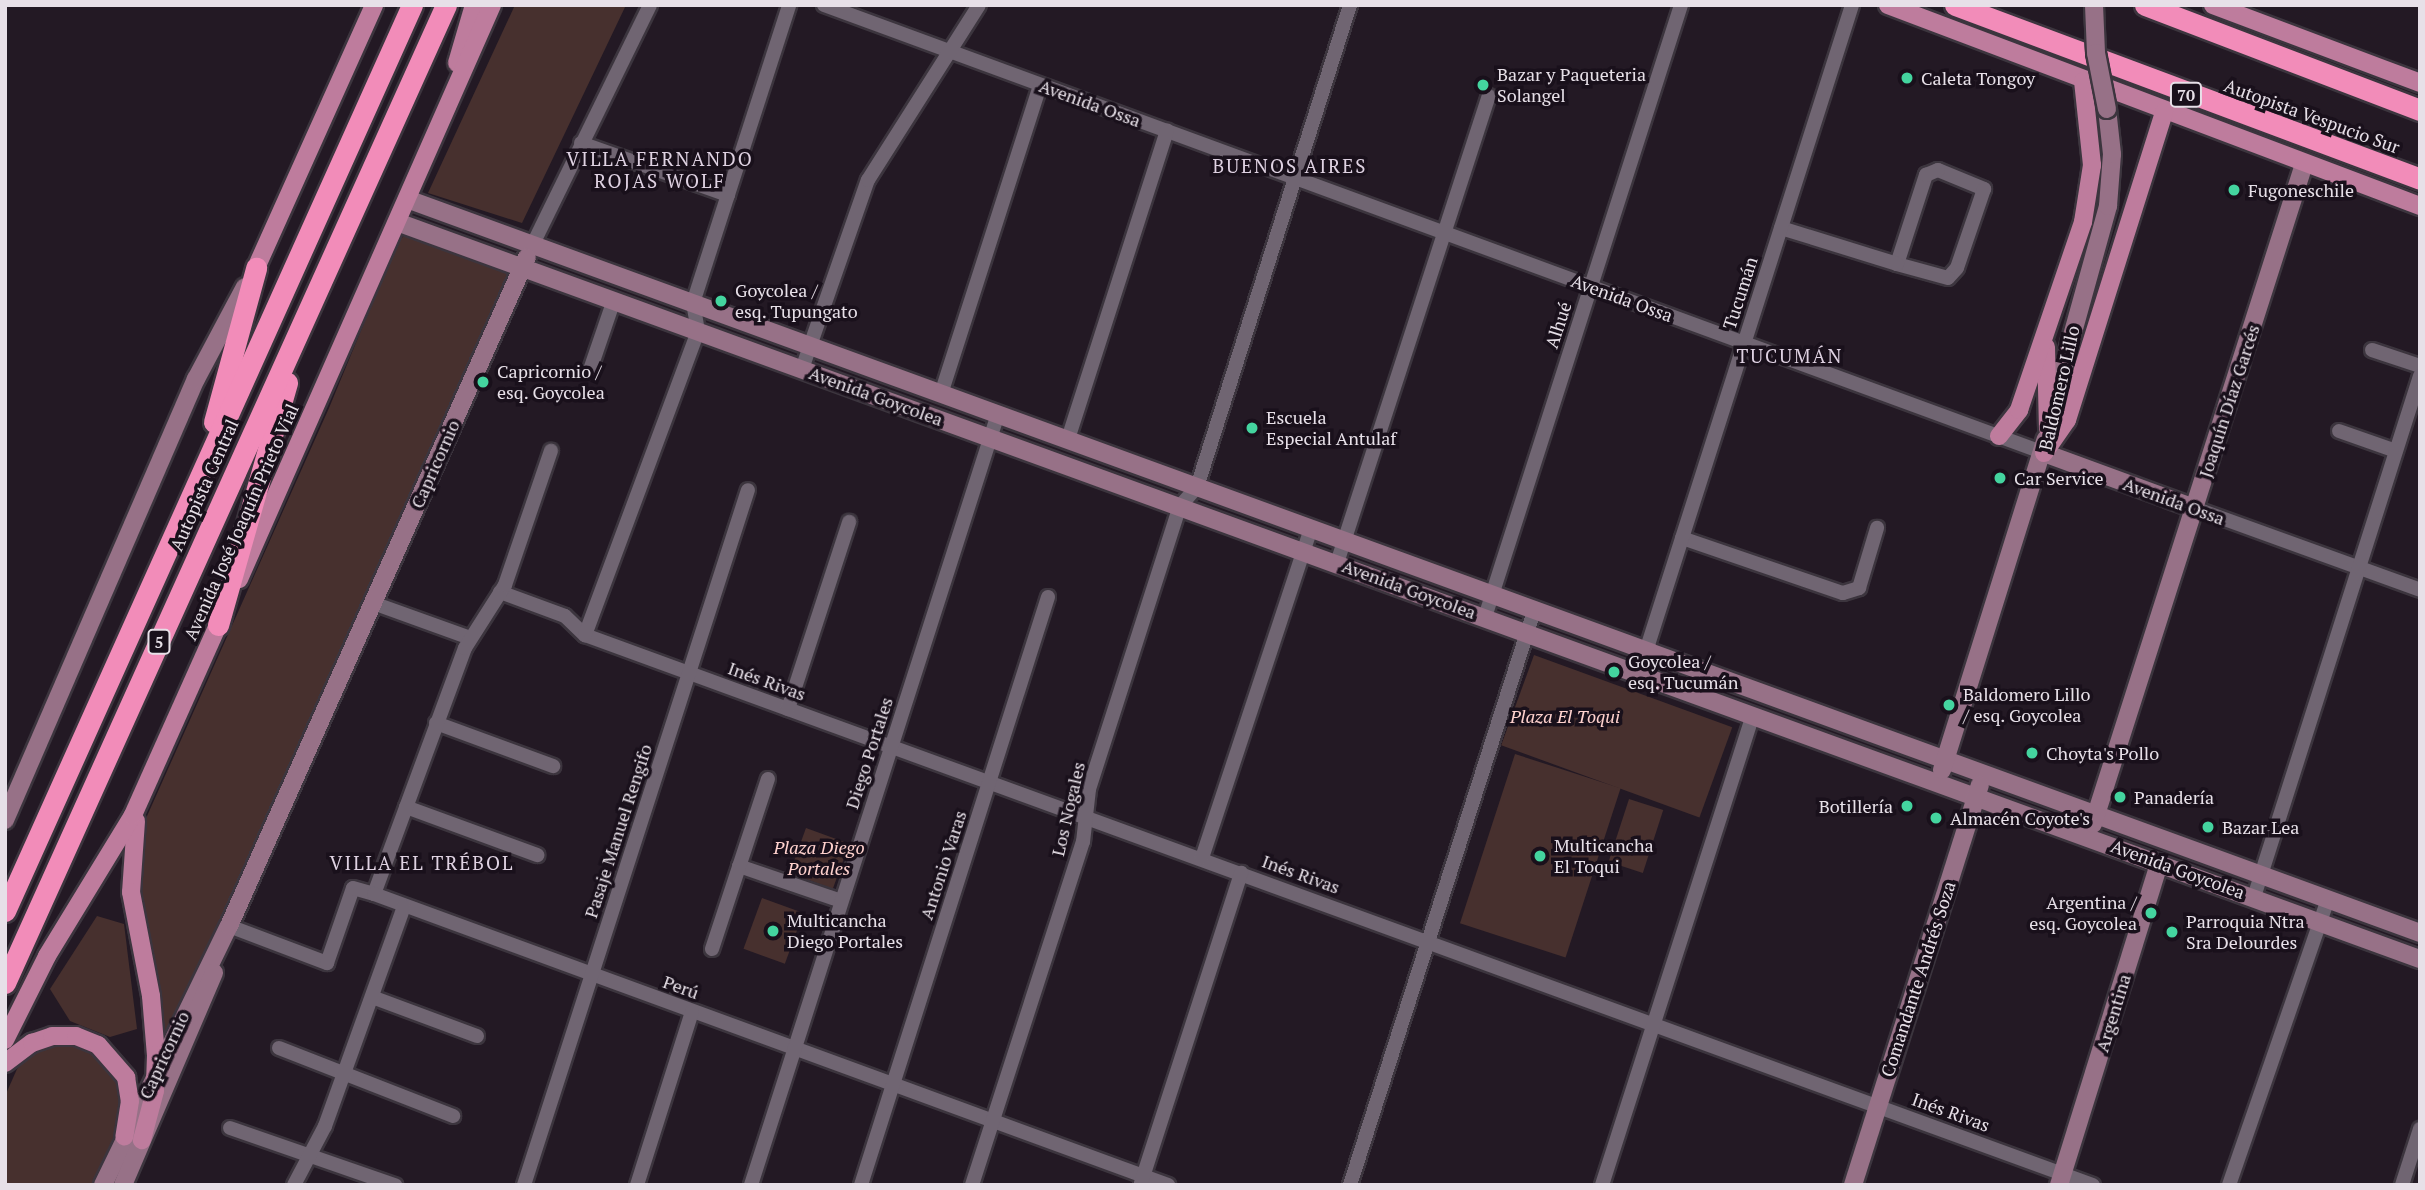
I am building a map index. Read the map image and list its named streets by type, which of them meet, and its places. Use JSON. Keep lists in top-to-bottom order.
{
  "streets": {
    "highway": [
      "70",
      "Autopista Vespucio Sur",
      "Autopista Central",
      "5"
    ],
    "main road": ["Avenida José Joaquín Prieto Vial"],
    "street": [
      "Avenida Ossa",
      "Tucumán",
      "Alhué",
      "Baldomero Lillo",
      "Avenida Goycolea",
      "Joaquín Díaz Garcés",
      "Capricornio",
      "Inés Rivas",
      "Diego Portales",
      "Los Nogales",
      "Pasaje Manuel Rengifo",
      "Antonio Varas",
      "Comandante Andrés Soza",
      "Perú",
      "Argentina"
    ]
  },
  "crossings": [
    ["Avenida Ossa", "Tucumán"],
    ["Avenida Ossa", "Alhué"],
    ["Avenida Ossa", "Baldomero Lillo"],
    ["Avenida Ossa", "Joaquín Díaz Garcés"],
    ["Tucumán", "Avenida Goycolea"],
    ["Alhué", "Avenida Goycolea"],
    ["Baldomero Lillo", "Avenida Goycolea"],
    ["Avenida Goycolea", "Joaquín Díaz Garcés"],
    ["Avenida Goycolea", "Capricornio"],
    ["Avenida Goycolea", "Avenida José Joaquín Prieto Vial"],
    ["Avenida Goycolea", "Diego Portales"],
    ["Avenida Goycolea", "Los Nogales"],
    ["Avenida Goycolea", "Comandante Andrés Soza"],
    ["Avenida Goycolea", "Argentina"],
    ["Inés Rivas", "Diego Portales"],
    ["Inés Rivas", "Los Nogales"],
    ["Inés Rivas", "Pasaje Manuel Rengifo"],
    ["Inés Rivas", "Antonio Varas"],
    ["Inés Rivas", "Comandante Andrés Soza"],
    ["Inés Rivas", "Argentina"],
    ["Diego Portales", "Perú"],
    ["Los Nogales", "Perú"],
    ["Pasaje Manuel Rengifo", "Perú"],
    ["Antonio Varas", "Perú"]
  ],
  "districts": [
    "VILLA FERNANDO ROJAS WOLF",
    "BUENOS AIRES",
    "TUCUMÁN",
    "VILLA EL TRÉBOL"
  ],
  "parks": ["Plaza El Toqui", "Plaza Diego Portales"],
  "places": [
    "Caleta Tongoy",
    "Bazar y Paqueteria Solangel",
    "Fugoneschile",
    "Goycolea / esq. Tupungato",
    "Capricornio / esq. Goycolea",
    "Escuela Especial Antulaf",
    "Car Service",
    "Goycolea / esq. Tucumán",
    "Baldomero Lillo / esq. Goycolea",
    "Choyta's Pollo",
    "Panadería",
    "Botillería",
    "Almacén Coyote's",
    "Bazar Lea",
    "Multicancha El Toqui",
    "Argentina / esq. Goycolea",
    "Multicancha Diego Portales",
    "Parroquia Ntra Sra Delourdes"
  ]
}
